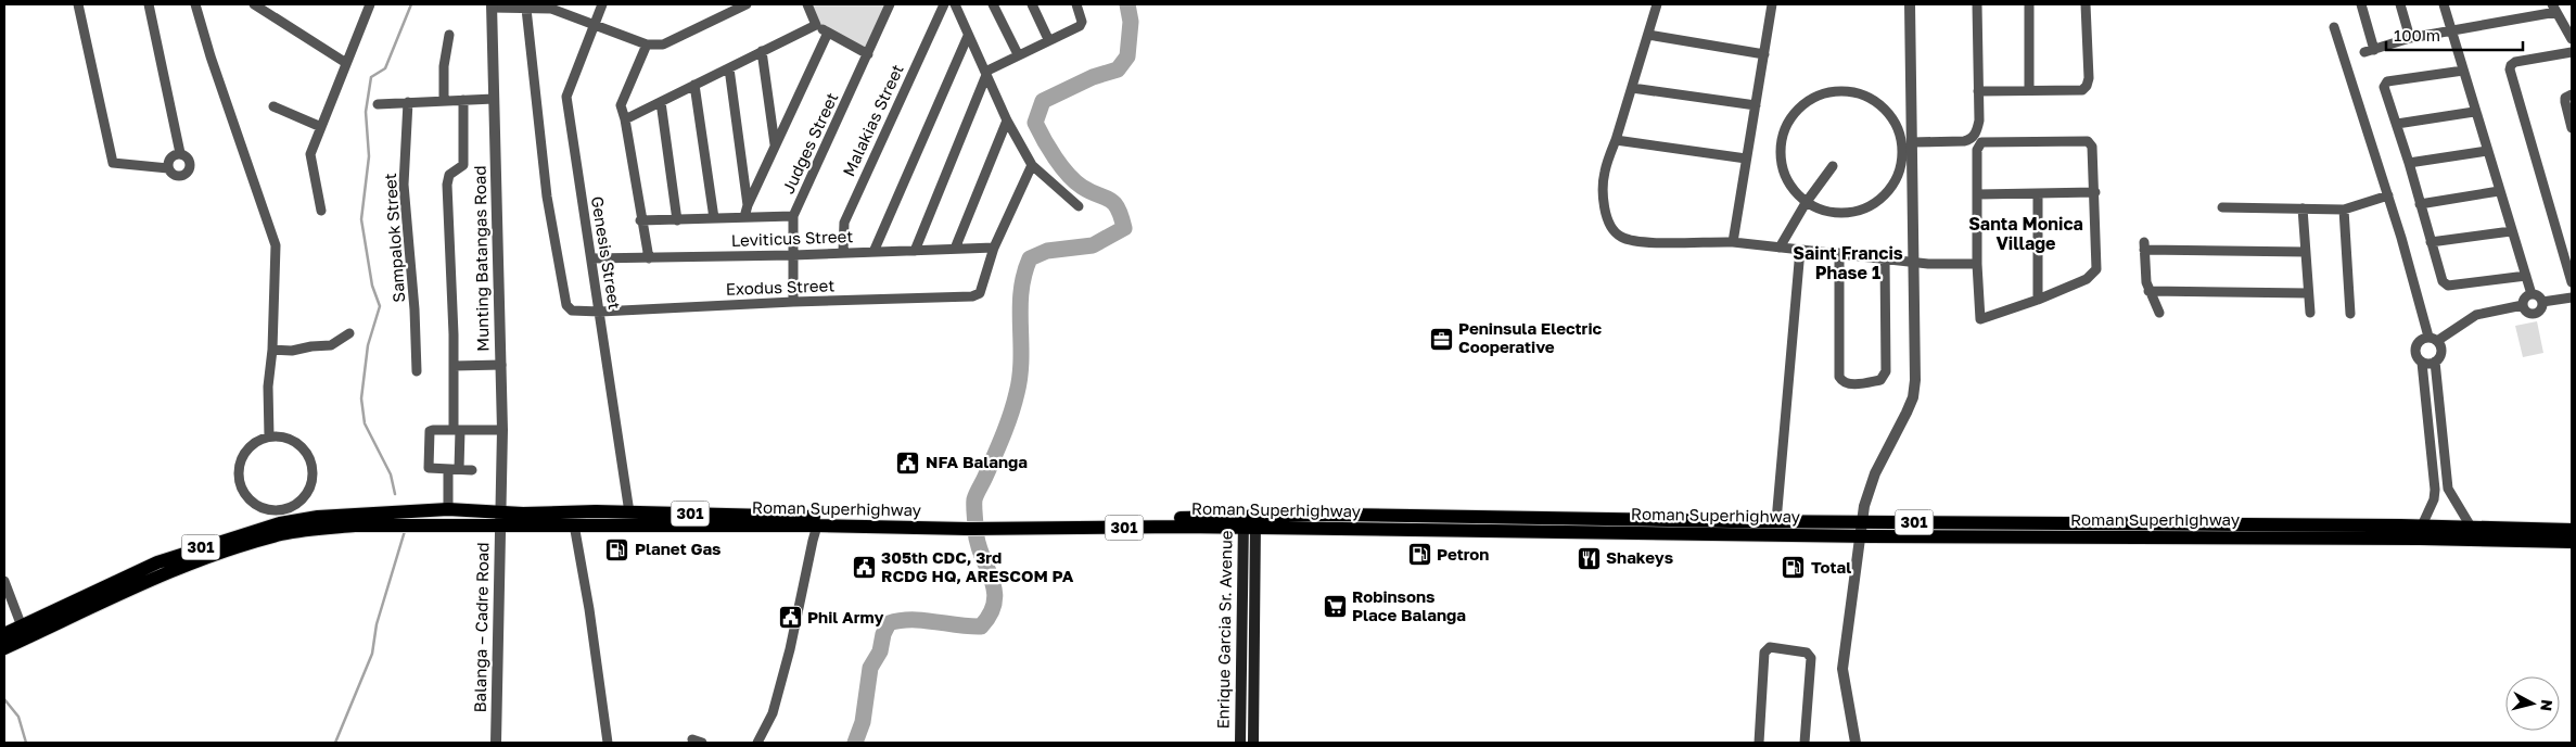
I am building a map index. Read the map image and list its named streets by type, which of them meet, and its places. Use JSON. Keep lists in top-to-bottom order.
{
  "streets": {
    "main road": ["Roman Superhighway", "301", "Enrique Garcia Sr. Avenue"],
    "street": [
      "Malakias Street",
      "Judges Street",
      "Sampalok Street",
      "Leviticus Street",
      "Genesis Street",
      "Munting Batangas Road",
      "Exodus Street",
      "Balanga – Cadre Road"
    ]
  },
  "crossings": [
    ["Malakias Street", "Leviticus Street"],
    ["Judges Street", "Leviticus Street"],
    ["Judges Street", "Exodus Street"],
    ["Leviticus Street", "Genesis Street"],
    ["Leviticus Street", "Exodus Street"],
    ["Genesis Street", "Exodus Street"],
    ["Genesis Street", "Roman Superhighway"],
    ["Munting Batangas Road", "Roman Superhighway"],
    ["Munting Batangas Road", "Balanga – Cadre Road"],
    ["Roman Superhighway", "Balanga – Cadre Road"],
    ["Roman Superhighway", "Enrique Garcia Sr. Avenue"]
  ],
  "districts": ["Santa Monica Village", "Saint Francis Phase 1"],
  "places": {
    "office": ["Peninsula Electric Cooperative"],
    "public building": ["NFA Balanga", "305th CDC, 3rd RCDG HQ, ARESCOM PA", "Phil Army"],
    "fuel station": ["Planet Gas", "Petron", "Total"],
    "restaurant": ["Shakeys"],
    "supermarket": ["Robinsons Place Balanga"]
  },
  "scale_bar": "100 m",
  "north": "right"
}
